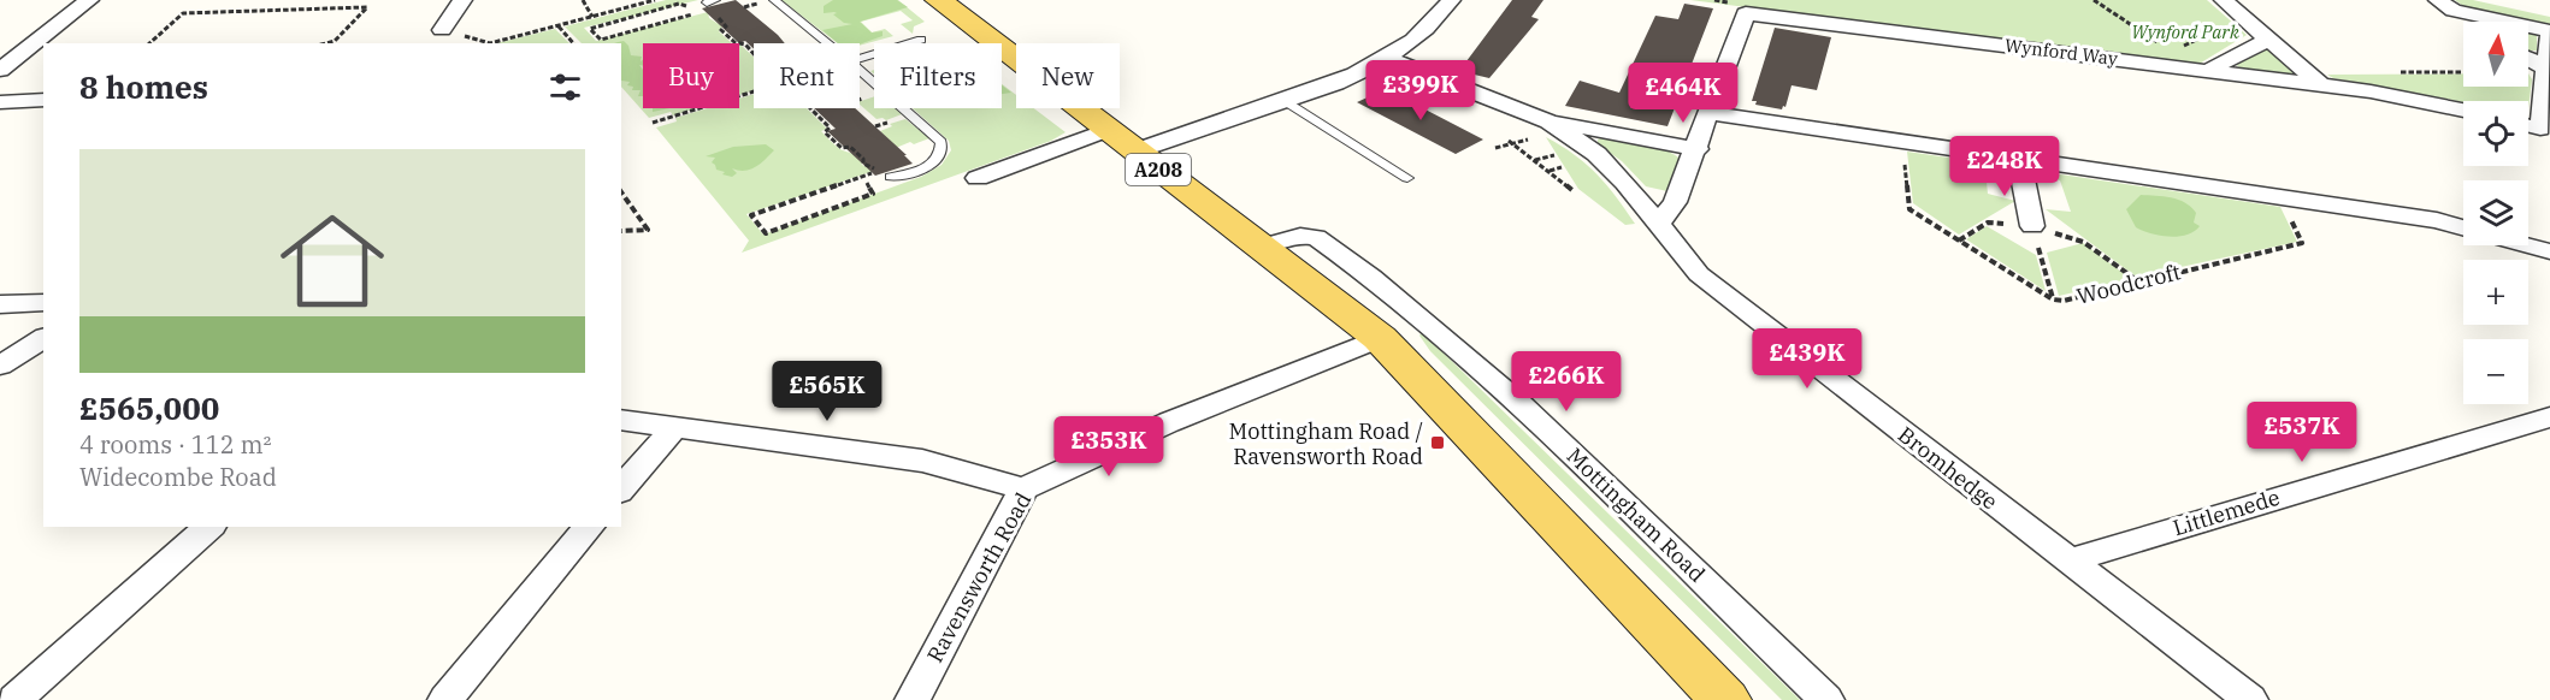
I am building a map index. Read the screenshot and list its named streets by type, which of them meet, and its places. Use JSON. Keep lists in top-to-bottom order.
{
  "streets": {
    "main road": ["A208"],
    "street": [
      "Wynford Way",
      "Bromhedge",
      "Littlemede",
      "Mottingham Road",
      "Ravensworth Road"
    ],
    "path": ["Woodcroft"]
  },
  "crossings": [
    ["A208", "Mottingham Road"],
    ["A208", "Ravensworth Road"],
    ["Bromhedge", "Littlemede"]
  ],
  "parks": ["Wynford Park"],
  "places": {
    "transit": ["Mottingham Road / Ravensworth Road"]
  },
  "north": "top",
  "page": {
    "map_buttons": ["+", "−"],
    "chip": [
      "Buy",
      "Rent",
      "Filters",
      "New"
    ],
    "heading": "8 homes",
    "price": [
      "£399K",
      "£464K",
      "£248K",
      "£439K",
      "£266K",
      "£565K",
      "£537K",
      "£353K"
    ],
    "list": [
      {
        "name": "£565,000",
        "note": "4 rooms · 112 m² · Widecombe Road"
      }
    ]
  }
}
